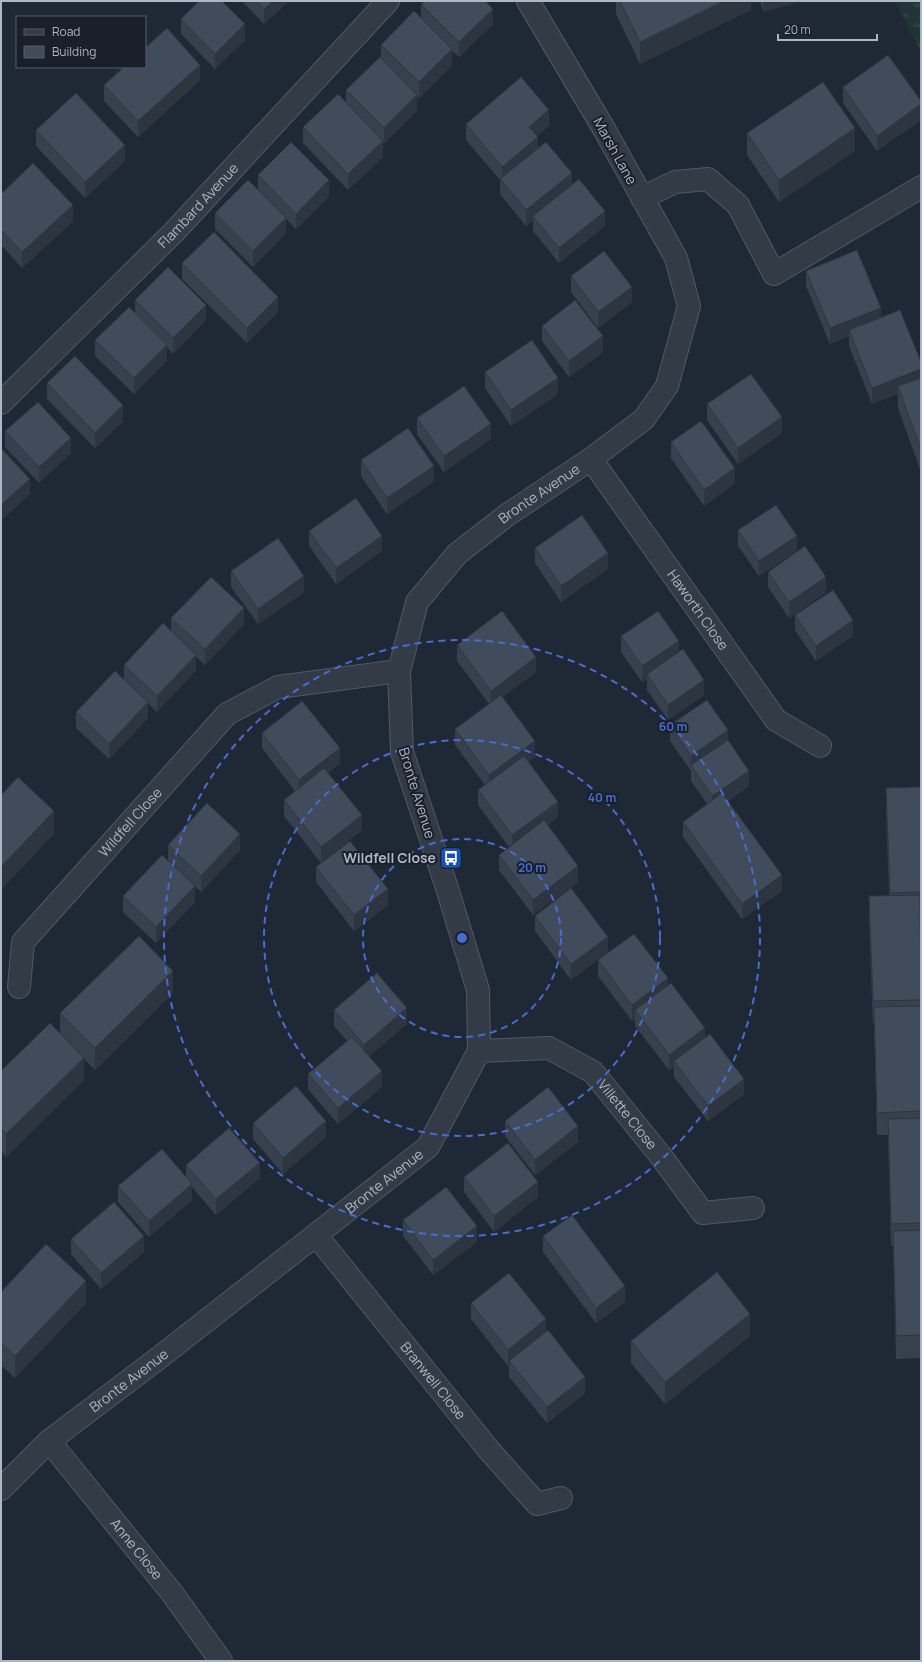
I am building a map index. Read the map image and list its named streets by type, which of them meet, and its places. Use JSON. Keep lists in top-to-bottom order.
{
  "streets": {
    "street": [
      "Marsh Lane",
      "Flambard Avenue",
      "Bronte Avenue",
      "Haworth Close",
      "Wildfell Close",
      "Villette Close",
      "Branwell Close",
      "Anne Close"
    ]
  },
  "crossings": [
    ["Marsh Lane", "Bronte Avenue"],
    ["Bronte Avenue", "Haworth Close"],
    ["Bronte Avenue", "Wildfell Close"],
    ["Bronte Avenue", "Villette Close"],
    ["Bronte Avenue", "Branwell Close"],
    ["Bronte Avenue", "Anne Close"]
  ],
  "places": {
    "bus stop": ["Wildfell Close"]
  },
  "legend": ["Road", "Building"],
  "scale_bar": "20 m",
  "rings": ["60 m", "40 m", "20 m"]
}
